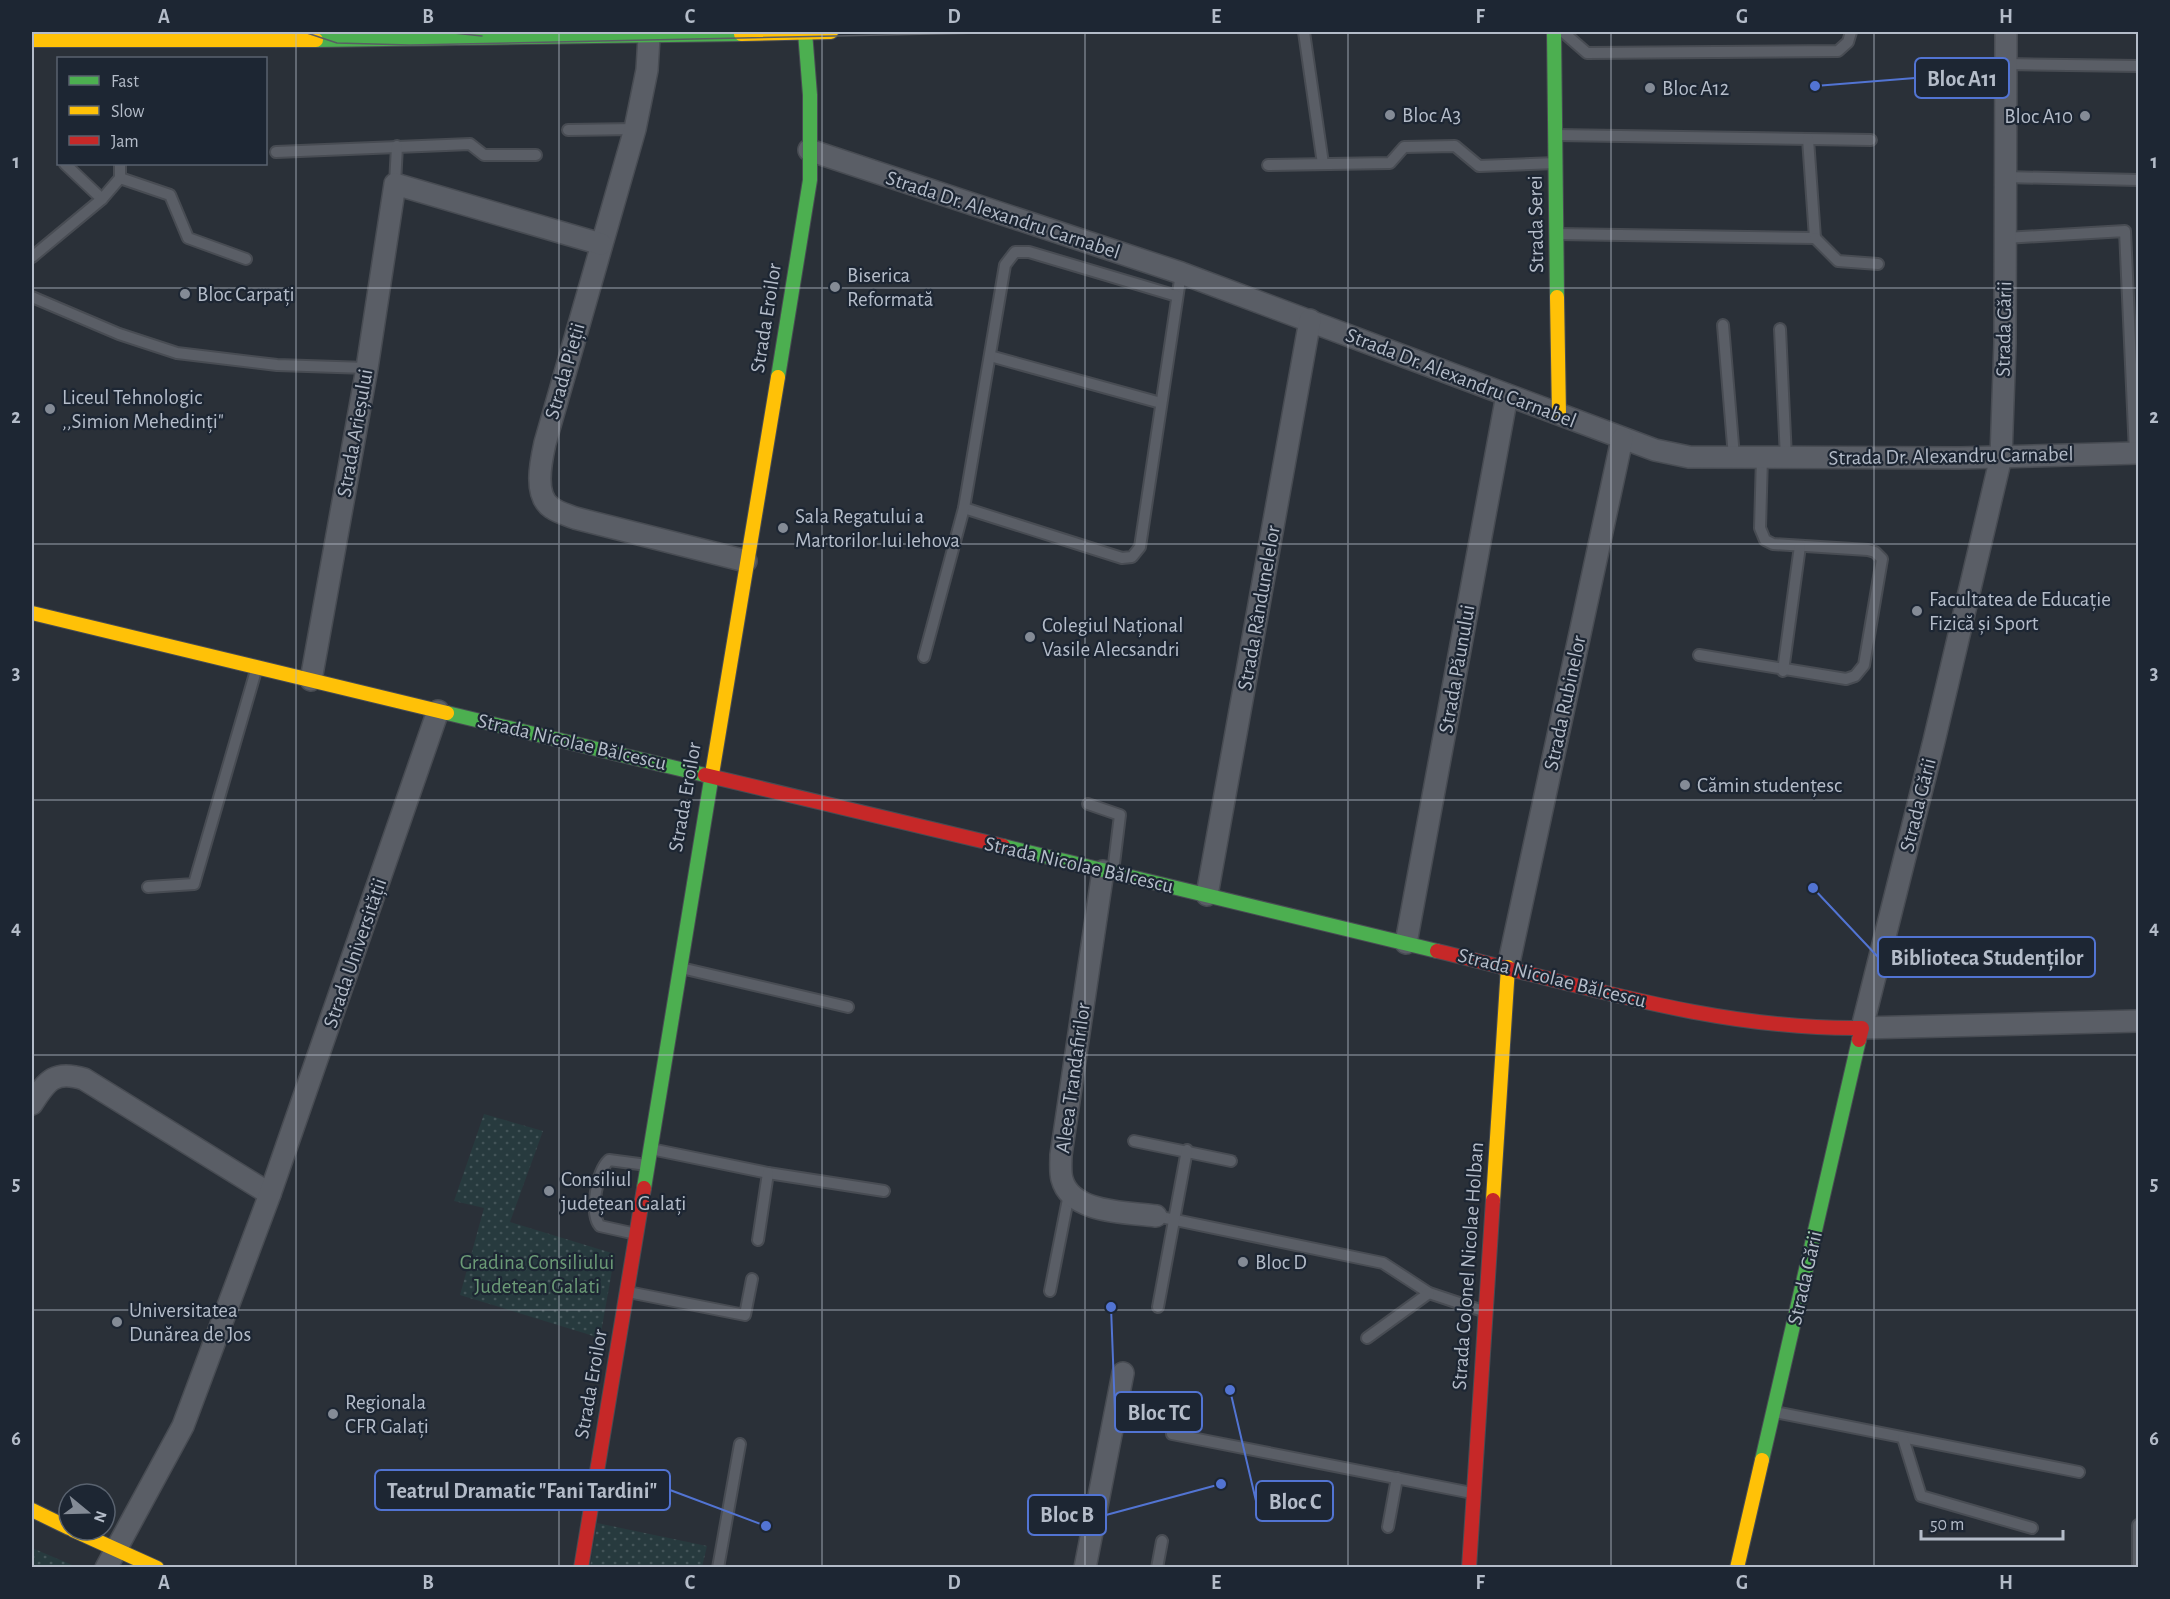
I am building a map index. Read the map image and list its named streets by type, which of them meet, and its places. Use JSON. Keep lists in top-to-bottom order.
{
  "streets": {
    "main road": [
      "Strada Serei",
      "Strada Eroilor",
      "Strada Gării",
      "Strada Nicolae Bălcescu",
      "Strada Colonel Nicolae Holban"
    ],
    "street": [
      "Strada Dr. Alexandru Carnabel",
      "Strada Pieții",
      "Strada Arieșului",
      "Strada Rândunelelor",
      "Strada Păunului",
      "Strada Rubinelor",
      "Strada Universității",
      "Aleea Trandafirilor"
    ]
  },
  "crossings": [
    ["Strada Dr. Alexandru Carnabel", "Strada Serei"],
    ["Strada Dr. Alexandru Carnabel", "Strada Eroilor"],
    ["Strada Dr. Alexandru Carnabel", "Strada Gării"],
    ["Strada Dr. Alexandru Carnabel", "Strada Rândunelelor"],
    ["Strada Dr. Alexandru Carnabel", "Strada Păunului"],
    ["Strada Dr. Alexandru Carnabel", "Strada Rubinelor"],
    ["Strada Eroilor", "Strada Pieții"],
    ["Strada Eroilor", "Strada Nicolae Bălcescu"],
    ["Strada Gării", "Strada Nicolae Bălcescu"],
    ["Strada Arieșului", "Strada Nicolae Bălcescu"],
    ["Strada Rândunelelor", "Strada Nicolae Bălcescu"],
    ["Strada Păunului", "Strada Nicolae Bălcescu"],
    ["Strada Rubinelor", "Strada Nicolae Bălcescu"],
    ["Strada Rubinelor", "Strada Colonel Nicolae Holban"],
    ["Strada Nicolae Bălcescu", "Strada Universității"],
    ["Strada Nicolae Bălcescu", "Aleea Trandafirilor"],
    ["Strada Nicolae Bălcescu", "Strada Colonel Nicolae Holban"]
  ],
  "parks": ["Gradina Consiliului Judetean Galati"],
  "places": [
    "Bloc A11",
    "Bloc A12",
    "Bloc A3",
    "Bloc A10",
    "Biserica Reformată",
    "Bloc Carpați",
    "Liceul Tehnologic ,,Simion Mehedinți\"",
    "Sala Regatului a Martorilor lui Iehova",
    "Facultatea de Educație Fizică și Sport",
    "Colegiul Național Vasile Alecsandri",
    "Cămin studențesc",
    "Biblioteca Studenților",
    "Consiliul județean Galați",
    "Bloc D",
    "Bloc TC",
    "Universitatea Dunărea de Jos",
    "Bloc C",
    "Regionala CFR Galați",
    "Bloc B",
    "Teatrul Dramatic \"Fani Tardini\""
  ],
  "legend": ["Fast", "Slow", "Jam"],
  "scale_bar": "50 m",
  "north": "right",
  "grid": {
    "columns": [
      "A",
      "B",
      "C",
      "D",
      "E",
      "F",
      "G",
      "H"
    ],
    "rows": [
      "1",
      "2",
      "3",
      "4",
      "5",
      "6"
    ]
  }
}
